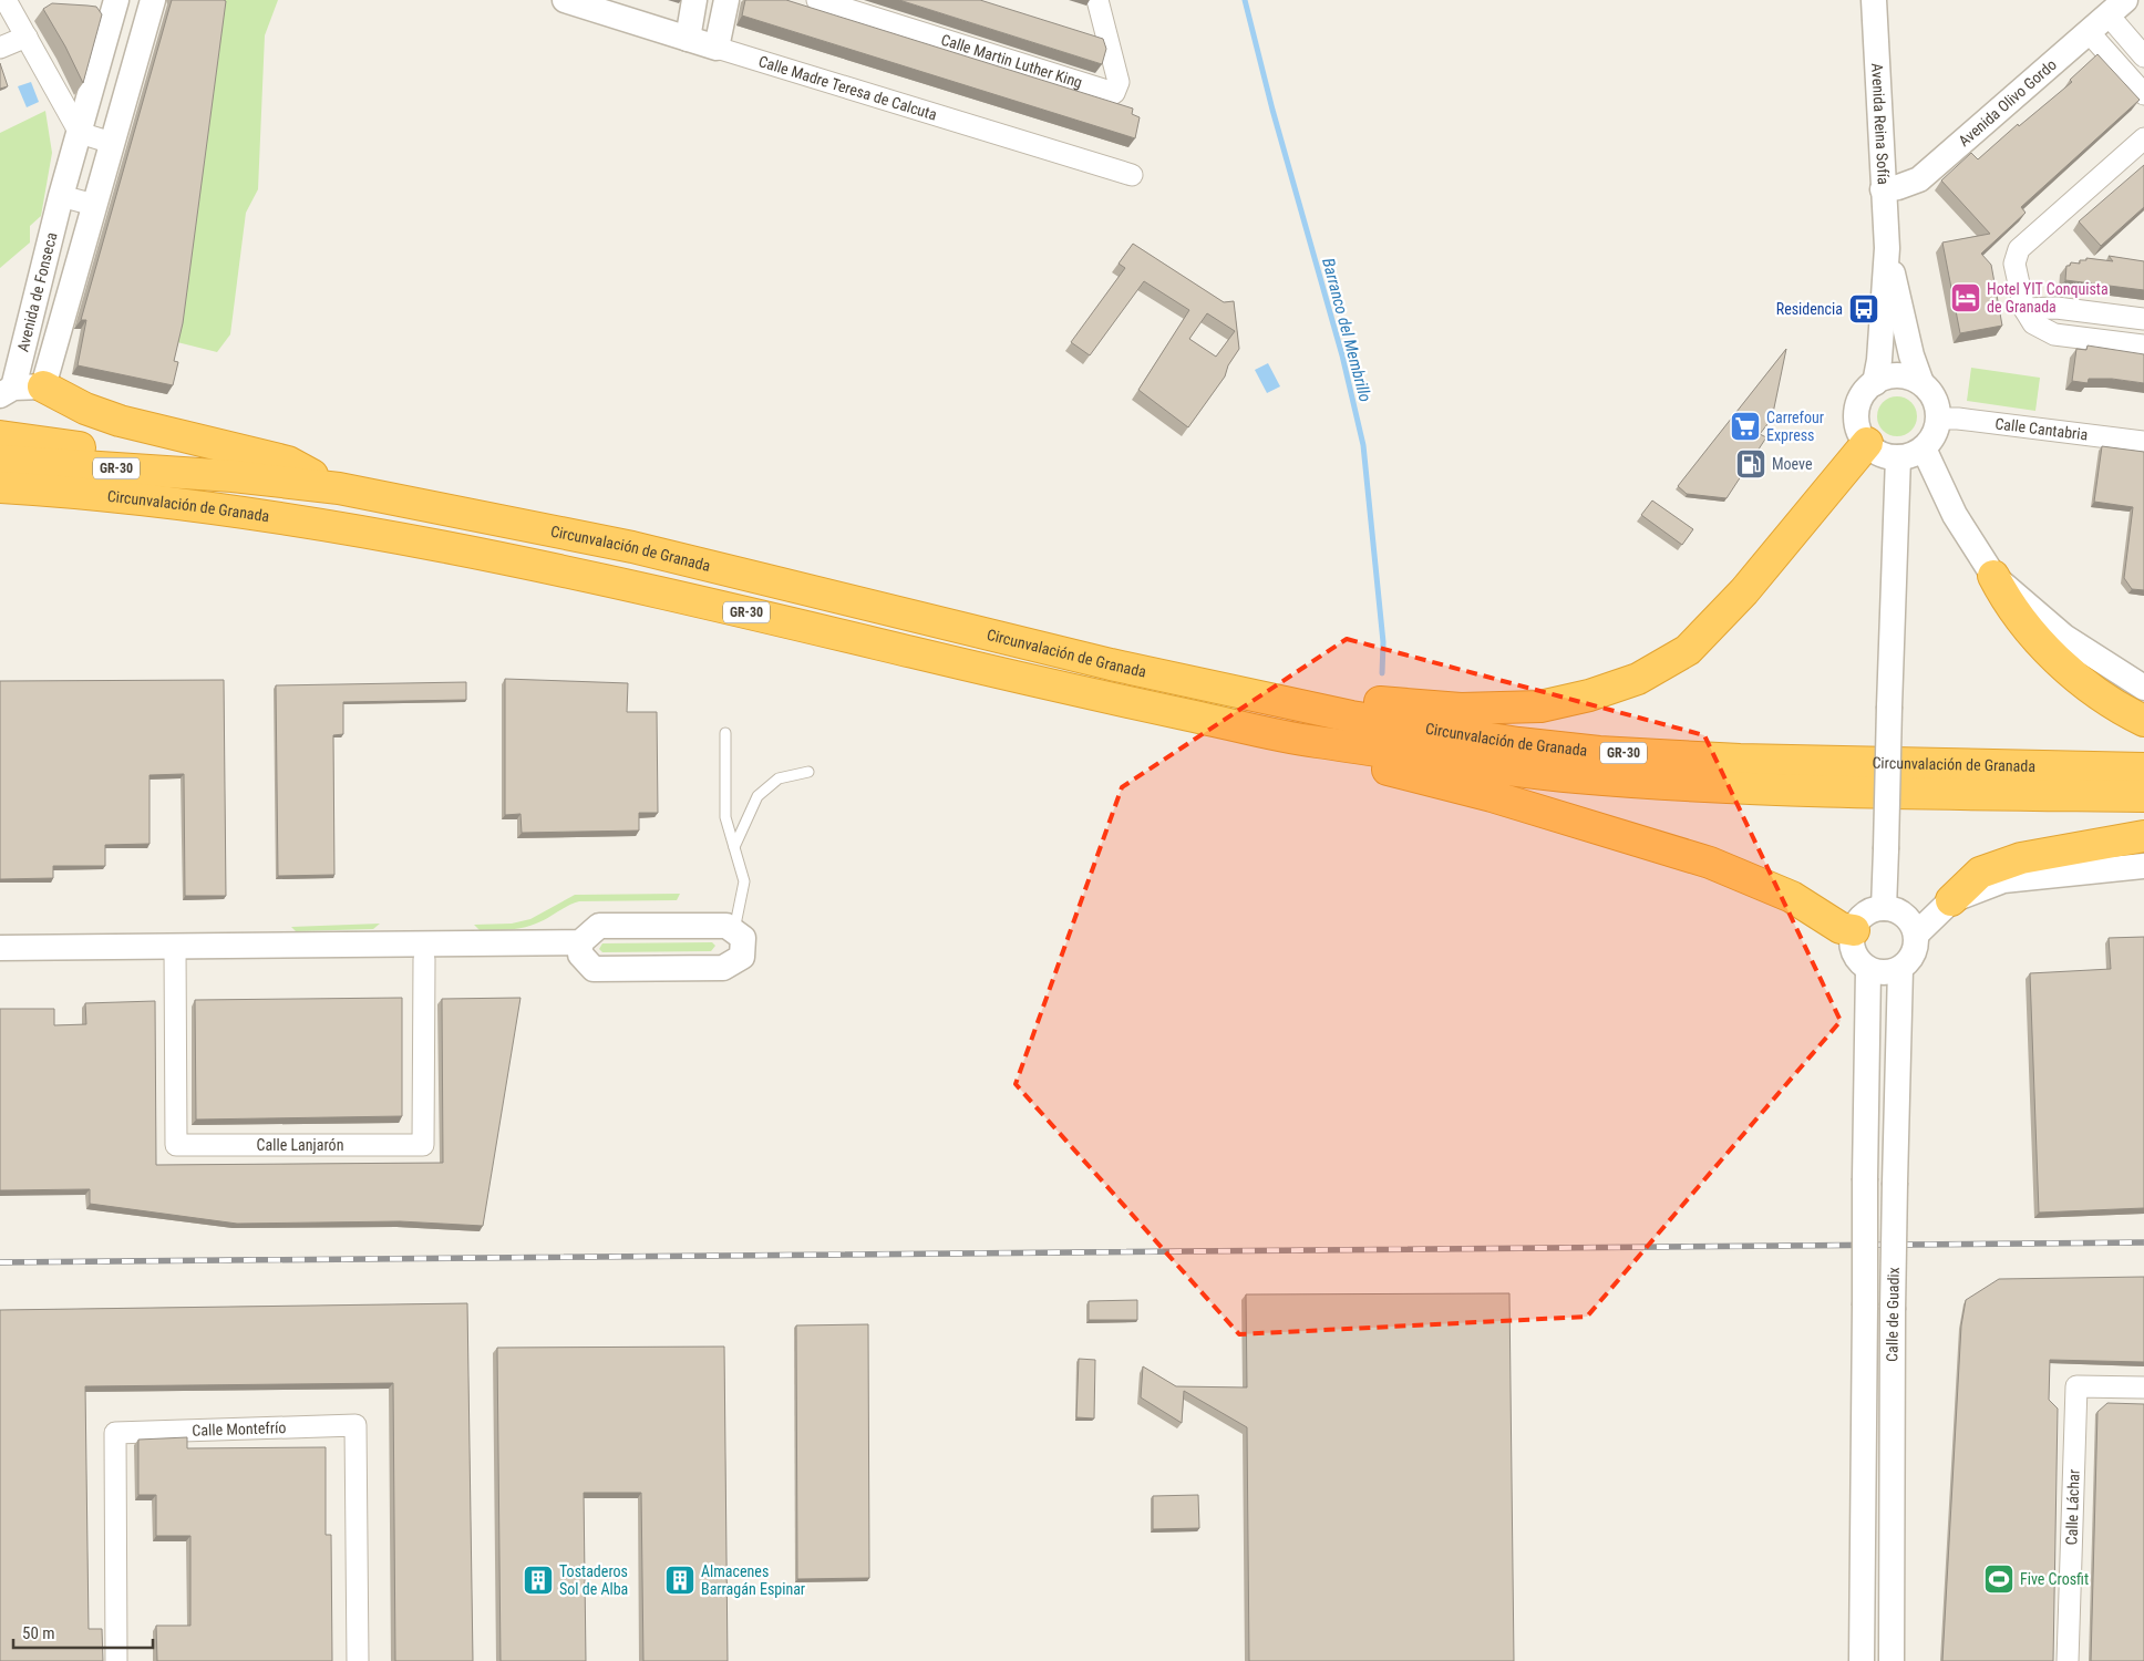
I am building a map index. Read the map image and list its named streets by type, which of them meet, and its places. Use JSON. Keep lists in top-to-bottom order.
{
  "streets": {
    "highway": ["GR-30", "Circunvalación de Granada"],
    "street": [
      "Calle Martin Luther King",
      "Calle Madre Teresa de Calcuta",
      "Avenida Olivo Gordo",
      "Avenida Reina Sofía",
      "Avenida de Fonseca",
      "Calle Cantabria",
      "Calle Lanjarón",
      "Calle de Guadix",
      "Calle Montefrío",
      "Calle Láchar"
    ]
  },
  "crossings": [
    ["Avenida Olivo Gordo", "Avenida Reina Sofía"],
    ["Avenida Reina Sofía", "Calle Cantabria"]
  ],
  "water": ["Barranco del Membrillo"],
  "places": {
    "hotel": ["Hotel YIT Conquista de Granada"],
    "bus stop": ["Residencia"],
    "supermarket": ["Carrefour Express"],
    "fuel station": ["Moeve"],
    "sports": ["Five Crosfit"],
    "building": ["Tostaderos Sol de Alba", "Almacenes Barragán Espinar"]
  },
  "scale_bar": "50 m"
}
